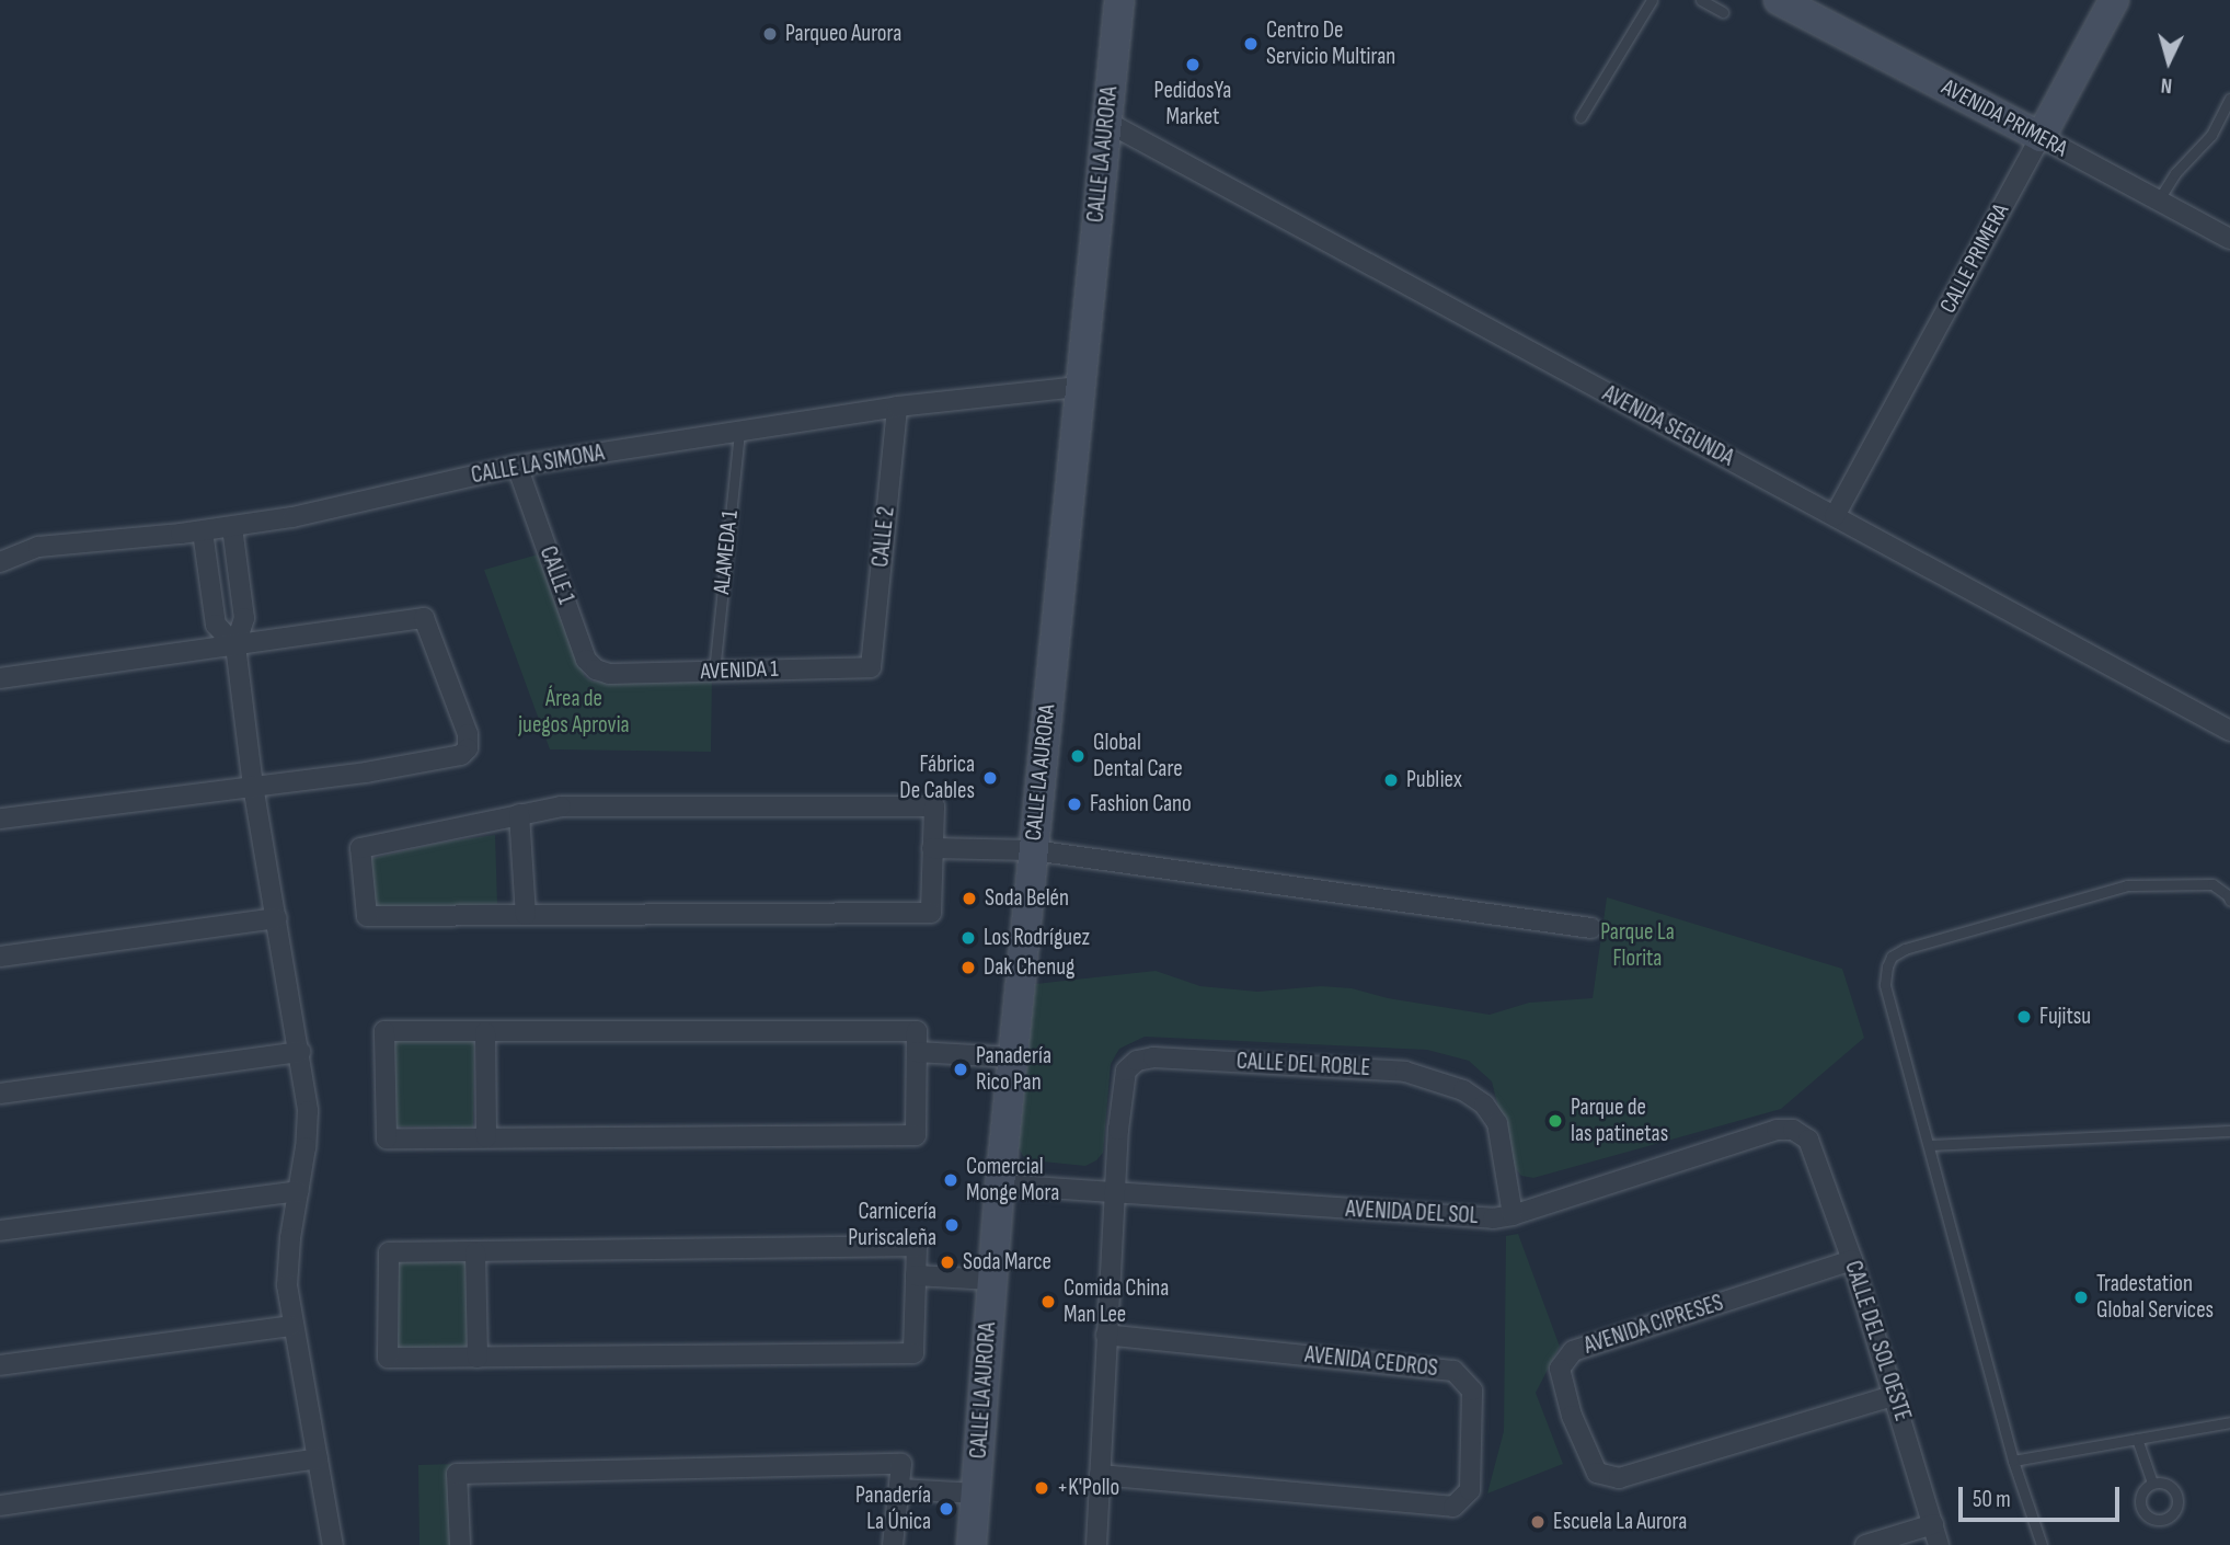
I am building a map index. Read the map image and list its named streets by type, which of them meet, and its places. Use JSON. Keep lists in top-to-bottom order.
{
  "streets": {
    "street": [
      "AVENIDA PRIMERA",
      "CALLE LA AURORA",
      "CALLE PRIMERA",
      "AVENIDA SEGUNDA",
      "CALLE LA SIMONA",
      "CALLE 2",
      "CALLE 1",
      "AVENIDA 1",
      "CALLE DEL ROBLE",
      "AVENIDA DEL SOL",
      "AVENIDA CIPRESES",
      "CALLE DEL SOL OESTE",
      "AVENIDA CEDROS"
    ],
    "lane": ["ALAMEDA 1"]
  },
  "crossings": [
    ["AVENIDA PRIMERA", "CALLE PRIMERA"],
    ["CALLE LA AURORA", "AVENIDA SEGUNDA"],
    ["CALLE LA AURORA", "CALLE LA SIMONA"],
    ["CALLE LA AURORA", "AVENIDA DEL SOL"],
    ["CALLE PRIMERA", "AVENIDA SEGUNDA"],
    ["CALLE LA SIMONA", "CALLE 2"],
    ["CALLE LA SIMONA", "ALAMEDA 1"],
    ["CALLE LA SIMONA", "CALLE 1"],
    ["CALLE 2", "AVENIDA 1"],
    ["ALAMEDA 1", "AVENIDA 1"],
    ["CALLE 1", "AVENIDA 1"],
    ["CALLE DEL ROBLE", "AVENIDA DEL SOL"],
    ["CALLE DEL ROBLE", "AVENIDA CEDROS"],
    ["AVENIDA DEL SOL", "CALLE DEL SOL OESTE"],
    ["AVENIDA CIPRESES", "CALLE DEL SOL OESTE"]
  ],
  "parks": ["Área de juegos Aprovia", "Parque La Florita"],
  "places": [
    "Parqueo Aurora",
    "Centro De Servicio Multiran",
    "PedidosYa Market",
    "Global Dental Care",
    "Fábrica De Cables",
    "Publiex",
    "Fashion Cano",
    "Soda Belén",
    "Los Rodríguez",
    "Dak Chenug",
    "Fujitsu",
    "Panadería Rico Pan",
    "Parque de las patinetas",
    "Comercial Monge Mora",
    "Carnicería Puriscaleña",
    "Soda Marce",
    "Tradestation Global Services",
    "Comida China Man Lee",
    "+K'Pollo",
    "Panadería La Única",
    "Escuela La Aurora"
  ],
  "scale_bar": "50 m",
  "north": "bottom"
}
